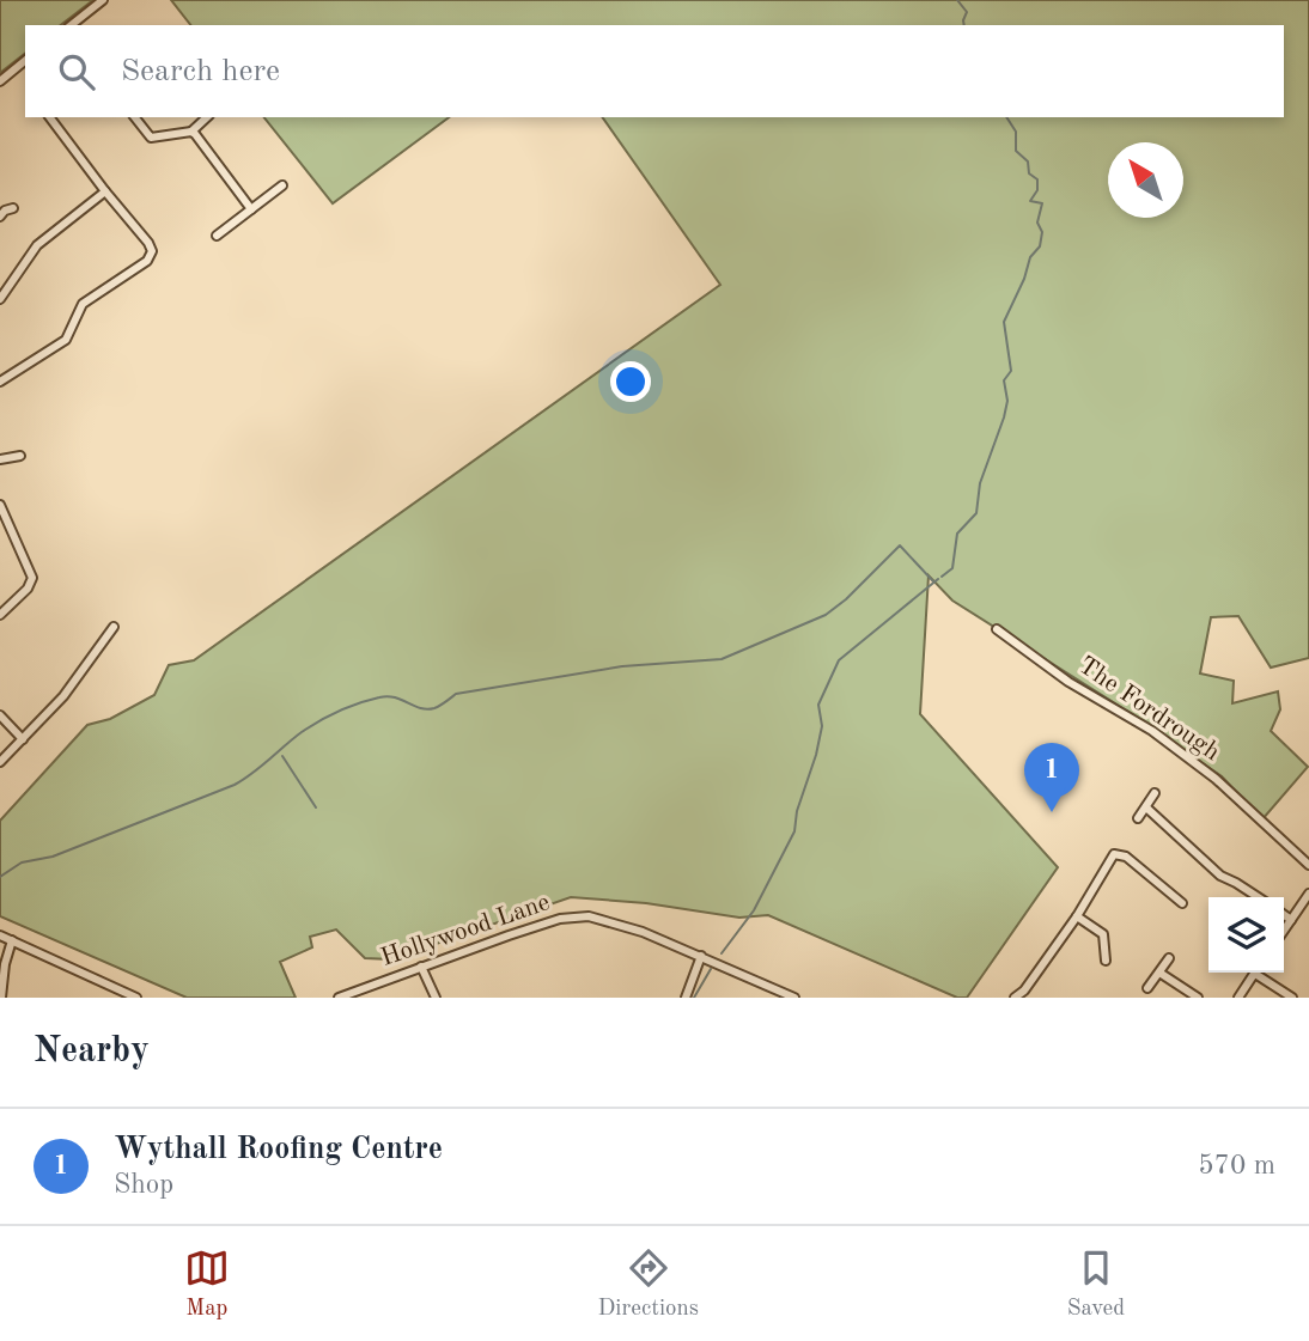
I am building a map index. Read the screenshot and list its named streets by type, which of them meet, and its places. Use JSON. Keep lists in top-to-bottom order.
{
  "streets": {
    "street": ["The Fordrough", "Hollywood Lane"]
  },
  "north": "top left",
  "page": {
    "search": "Search here",
    "pins": "1",
    "heading": "Nearby",
    "list": [
      {
        "mark": "1",
        "name": "Wythall Roofing Centre",
        "note": "Shop",
        "value": "570 m"
      }
    ],
    "nav": ["Map", "Directions", "Saved"]
  }
}
